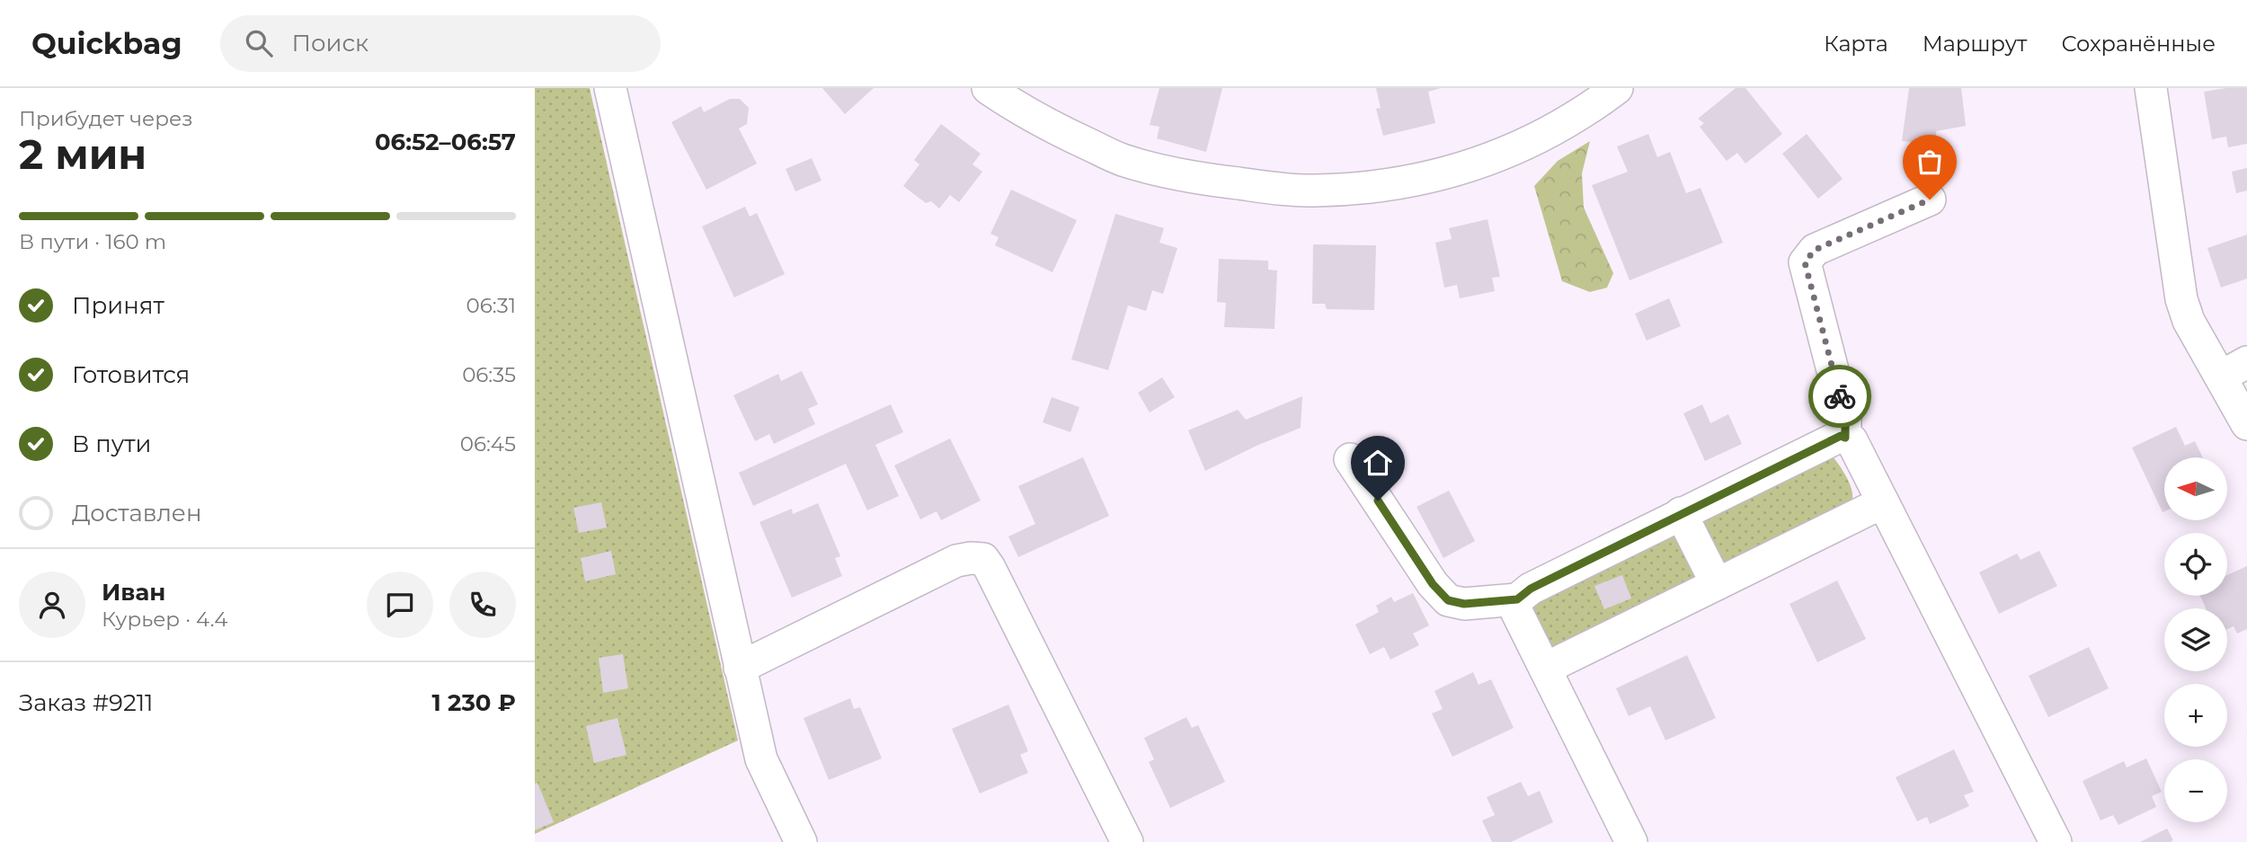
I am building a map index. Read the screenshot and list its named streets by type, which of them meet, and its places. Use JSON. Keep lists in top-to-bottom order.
{
  "north": "left",
  "page": {
    "header": "Quickbag",
    "search": "Поиск",
    "nav": ["Карта", "Маршрут", "Сохранённые"],
    "heading": ["2 мин", "Прибудет через", "06:52–06:57"],
    "panel": [
      "Иван",
      "Курьер · 4.4",
      "Заказ #9211",
      "1 230 ₽"
    ],
    "bar": "В пути · 160 m",
    "list": [
      ["Принят", "06:31"],
      ["Готовится", "06:35"],
      ["В пути", "06:45"],
      "Доставлен"
    ],
    "map_buttons": ["+", "−"]
  }
}
